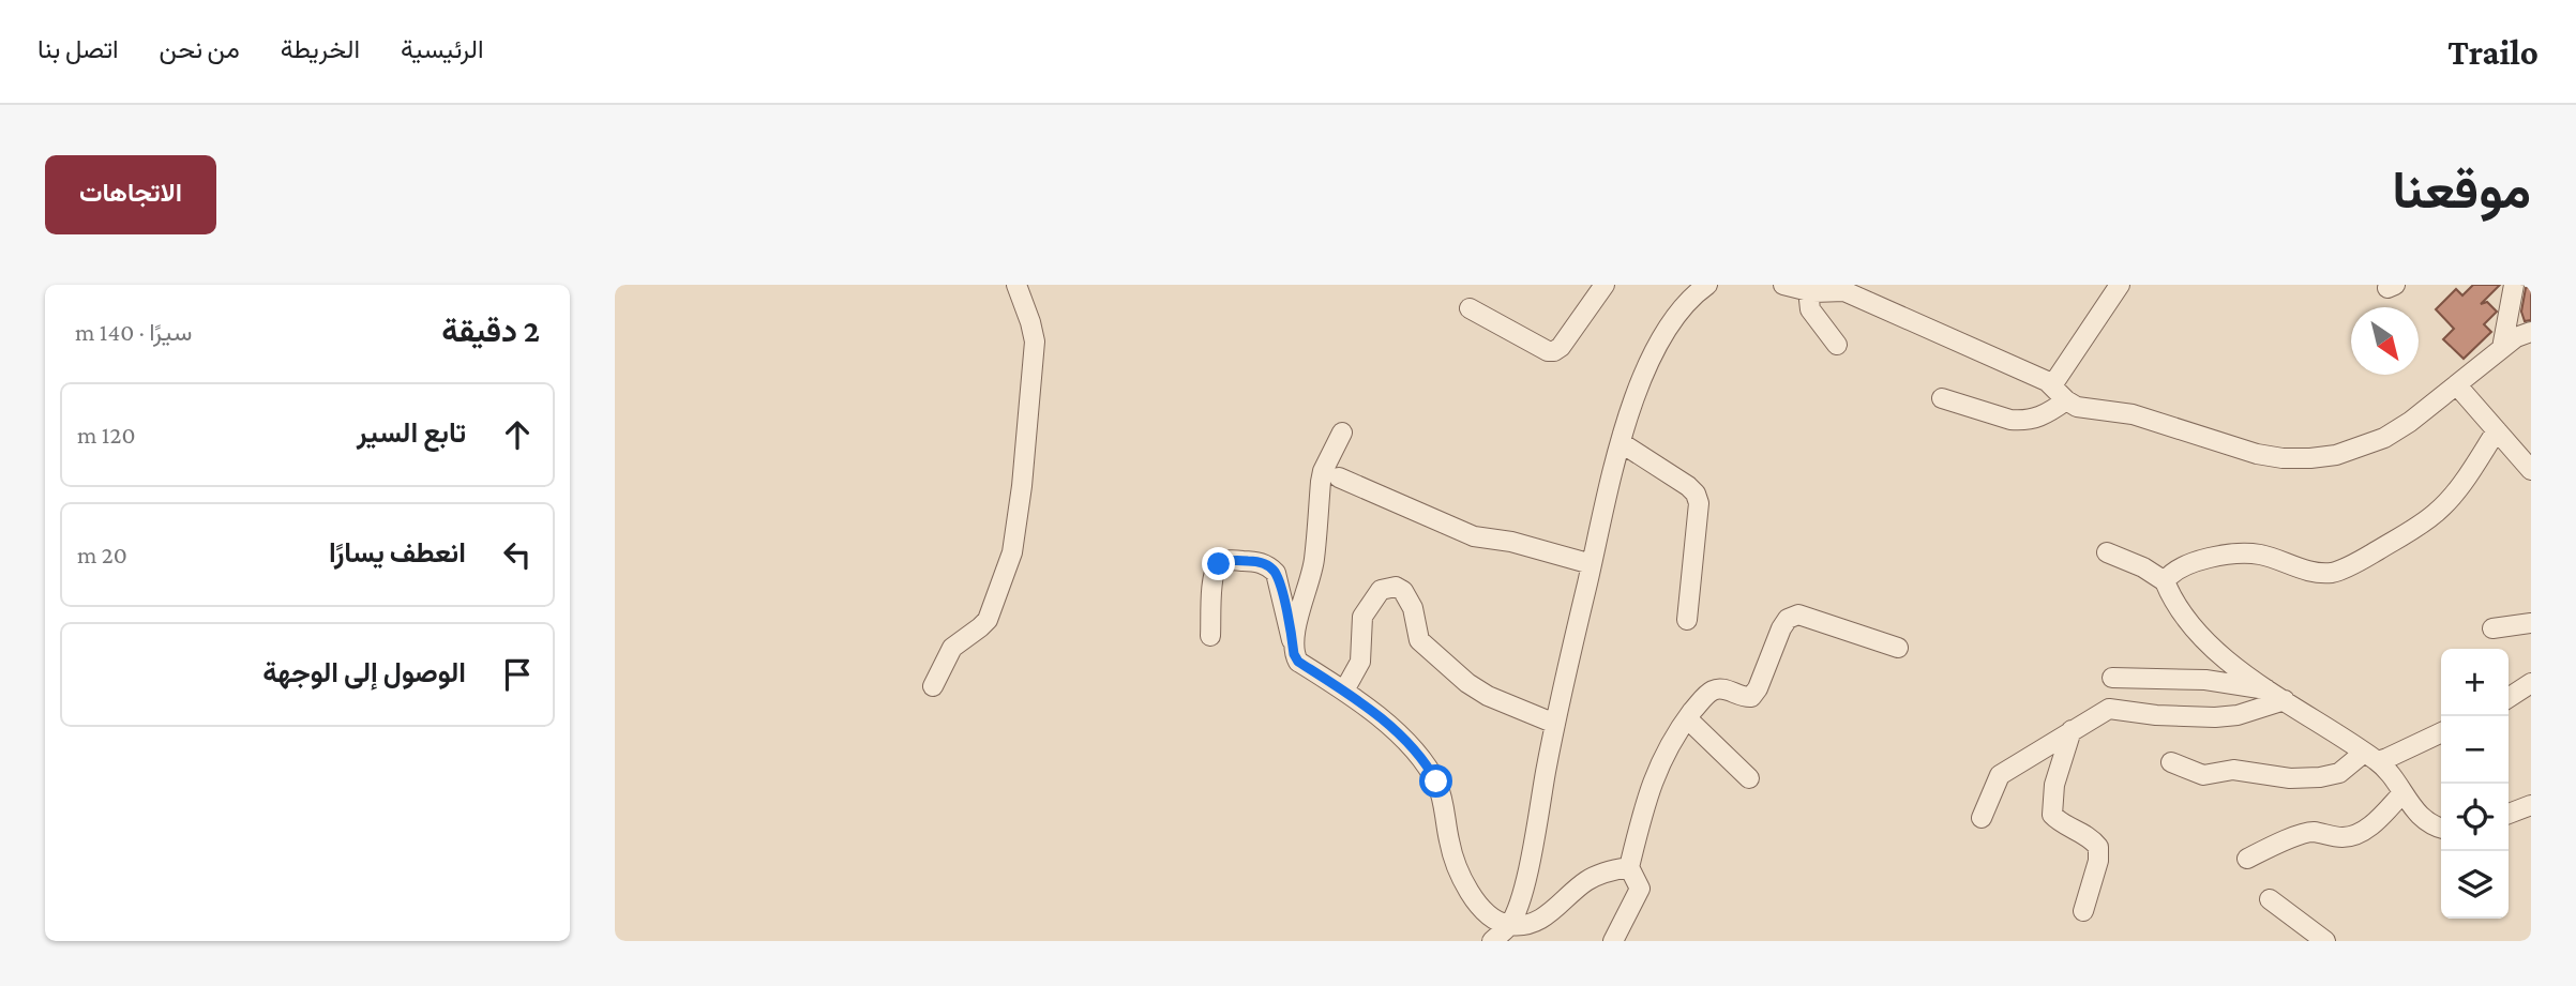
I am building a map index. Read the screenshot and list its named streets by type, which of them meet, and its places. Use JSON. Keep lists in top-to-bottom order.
{
  "north": "bottom right",
  "page": {
    "header": "Trailo",
    "nav": [
      "الرئيسية",
      "الخريطة",
      "من نحن",
      "اتصل بنا"
    ],
    "title": "موقعنا",
    "buttons": "الاتجاهات",
    "heading": ["2 دقيقة", "سيرًا · 140 m"],
    "list": [
      ["تابع السير", "120 m"],
      ["انعطف يسارًا", "20 m"],
      "الوصول إلى الوجهة"
    ],
    "map_buttons": ["+", "−"]
  }
}
